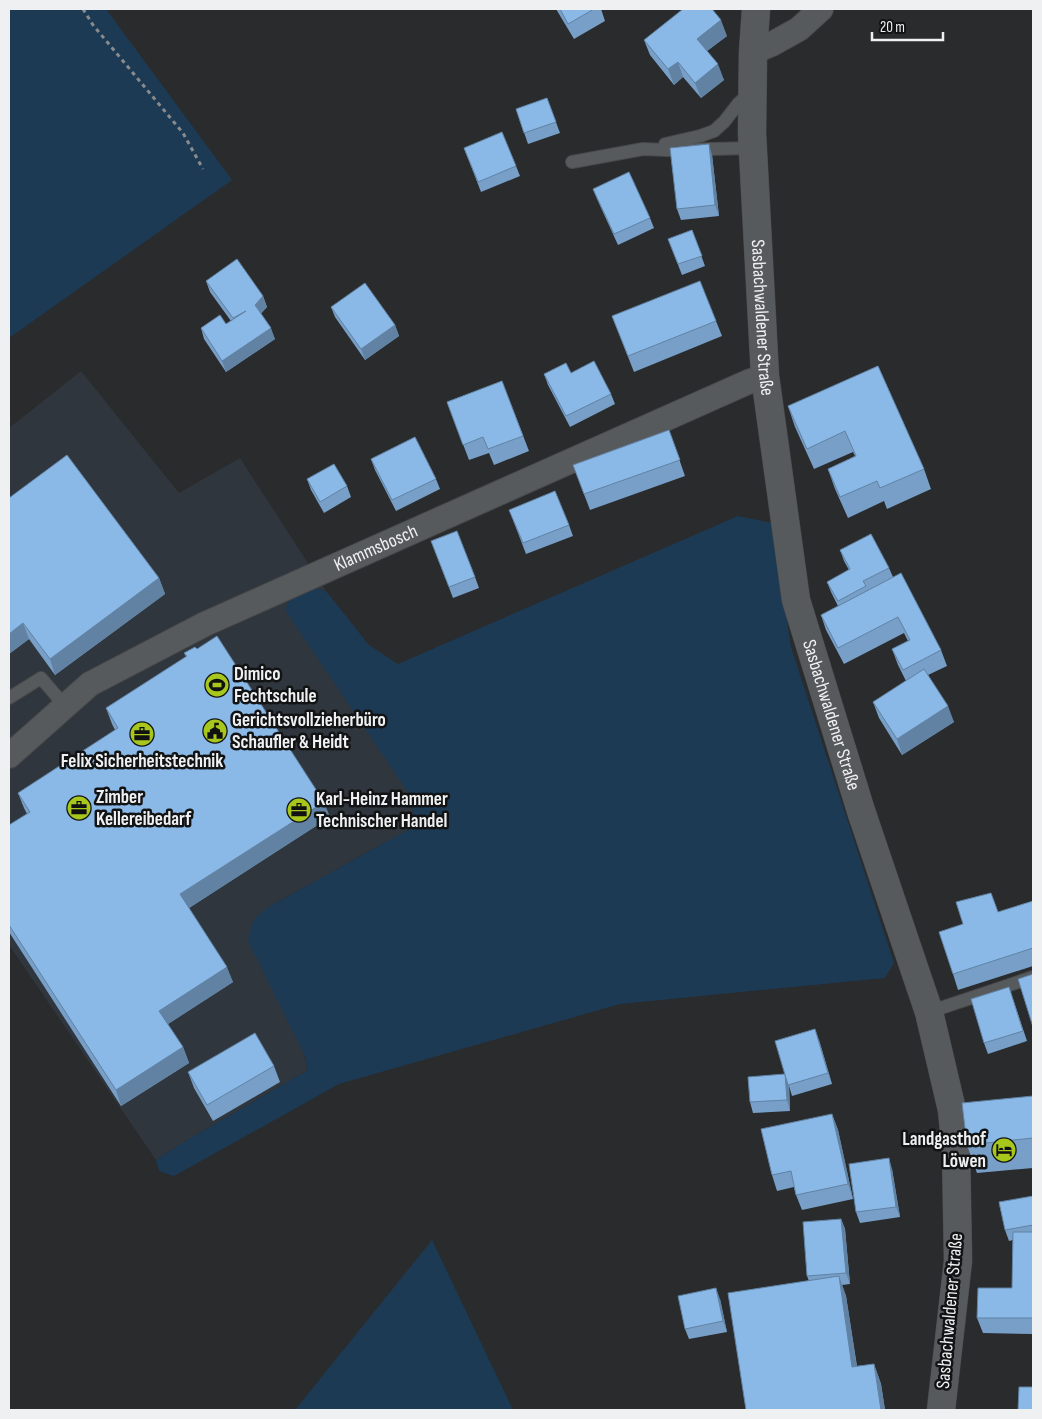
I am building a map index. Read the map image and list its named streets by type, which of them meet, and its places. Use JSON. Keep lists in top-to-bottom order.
{
  "streets": {
    "street": ["Sasbachwaldener Straße", "Klammsbosch"]
  },
  "crossings": [
    ["Sasbachwaldener Straße", "Klammsbosch"]
  ],
  "places": {
    "sports": ["Dimico Fechtschule"],
    "public building": ["Gerichtsvollzieherbüro Schaufler & Heidt"],
    "office": ["Felix Sicherheitstechnik", "Zimber Kellereibedarf", "Karl-Heinz Hammer Technischer Handel"],
    "hotel": ["Landgasthof Löwen"]
  },
  "scale_bar": "20 m"
}
